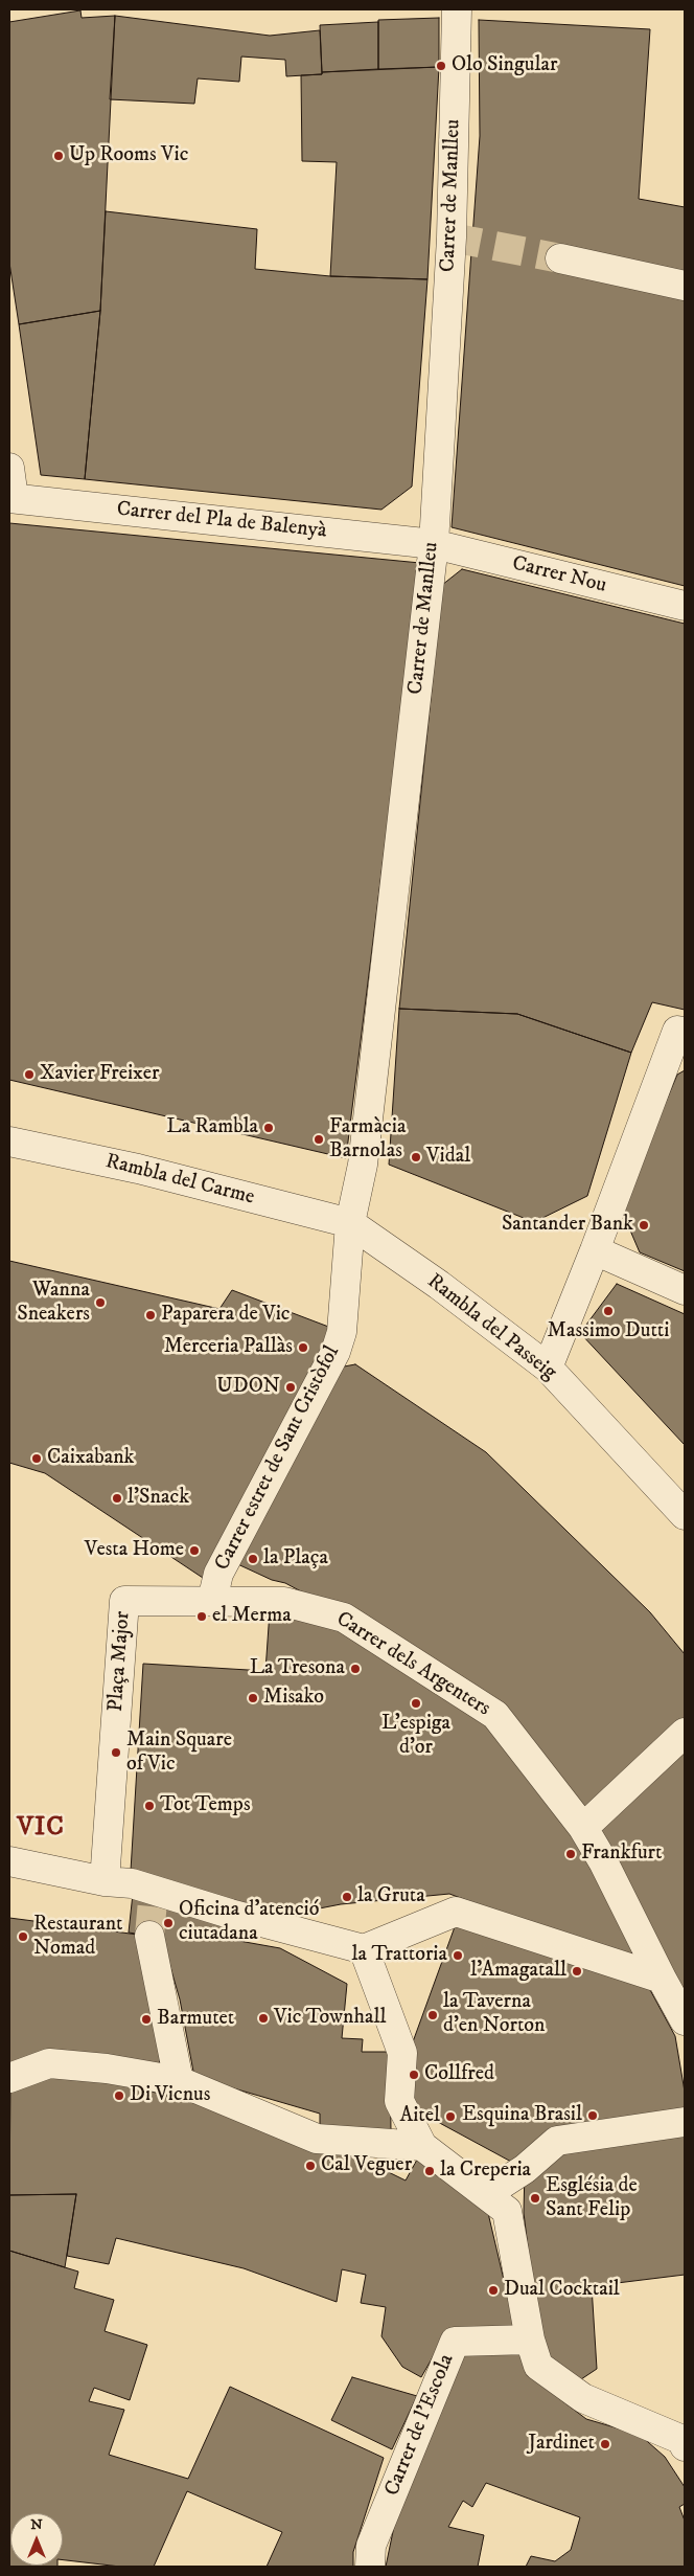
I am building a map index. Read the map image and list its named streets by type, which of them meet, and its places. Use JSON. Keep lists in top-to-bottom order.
{
  "streets": {
    "street": [
      "Carrer de Manlleu",
      "Carrer del Pla de Balenyà",
      "Carrer Nou",
      "Rambla del Carme",
      "Rambla del Passeig",
      "Carrer estret de Sant Cristòfol",
      "Plaça Major",
      "Carrer dels Argenters",
      "Carrer de l'Escola"
    ]
  },
  "crossings": [
    ["Carrer de Manlleu", "Carrer del Pla de Balenyà"],
    ["Carrer de Manlleu", "Carrer Nou"],
    ["Carrer de Manlleu", "Rambla del Carme"],
    ["Carrer de Manlleu", "Rambla del Passeig"],
    ["Carrer de Manlleu", "Carrer estret de Sant Cristòfol"],
    ["Carrer del Pla de Balenyà", "Carrer Nou"],
    ["Rambla del Carme", "Rambla del Passeig"],
    ["Rambla del Carme", "Carrer estret de Sant Cristòfol"],
    ["Rambla del Passeig", "Carrer estret de Sant Cristòfol"],
    ["Carrer estret de Sant Cristòfol", "Plaça Major"],
    ["Carrer estret de Sant Cristòfol", "Carrer dels Argenters"],
    ["Plaça Major", "Carrer dels Argenters"]
  ],
  "districts": ["VIC"],
  "places": [
    "Olo Singular",
    "Up Rooms Vic",
    "Xavier Freixer",
    "La Rambla",
    "Farmàcia Barnolas",
    "Vidal",
    "Santander Bank",
    "Wanna Sneakers",
    "Massimo Dutti",
    "Paparera de Vic",
    "Merceria Pallàs",
    "UDON",
    "Caixabank",
    "l'Snack",
    "Vesta Home",
    "la Plaça",
    "el Merma",
    "La Tresona",
    "Misako",
    "L'espiga d'or",
    "Main Square of Vic",
    "Tot Temps",
    "Frankfurt",
    "la Gruta",
    "Oficina d'atenció ciutadana",
    "Restaurant Nomad",
    "la Trattoria",
    "l'Amagatall",
    "la Taverna d'en Norton",
    "Vic Townhall",
    "Barmutet",
    "Collfred",
    "Di Vicnus",
    "Esquina Brasil",
    "Aitel",
    "Cal Veguer",
    "la Creperia",
    "Església de Sant Felip",
    "Dual Cocktail",
    "Jardinet"
  ],
  "north": "top"
}
